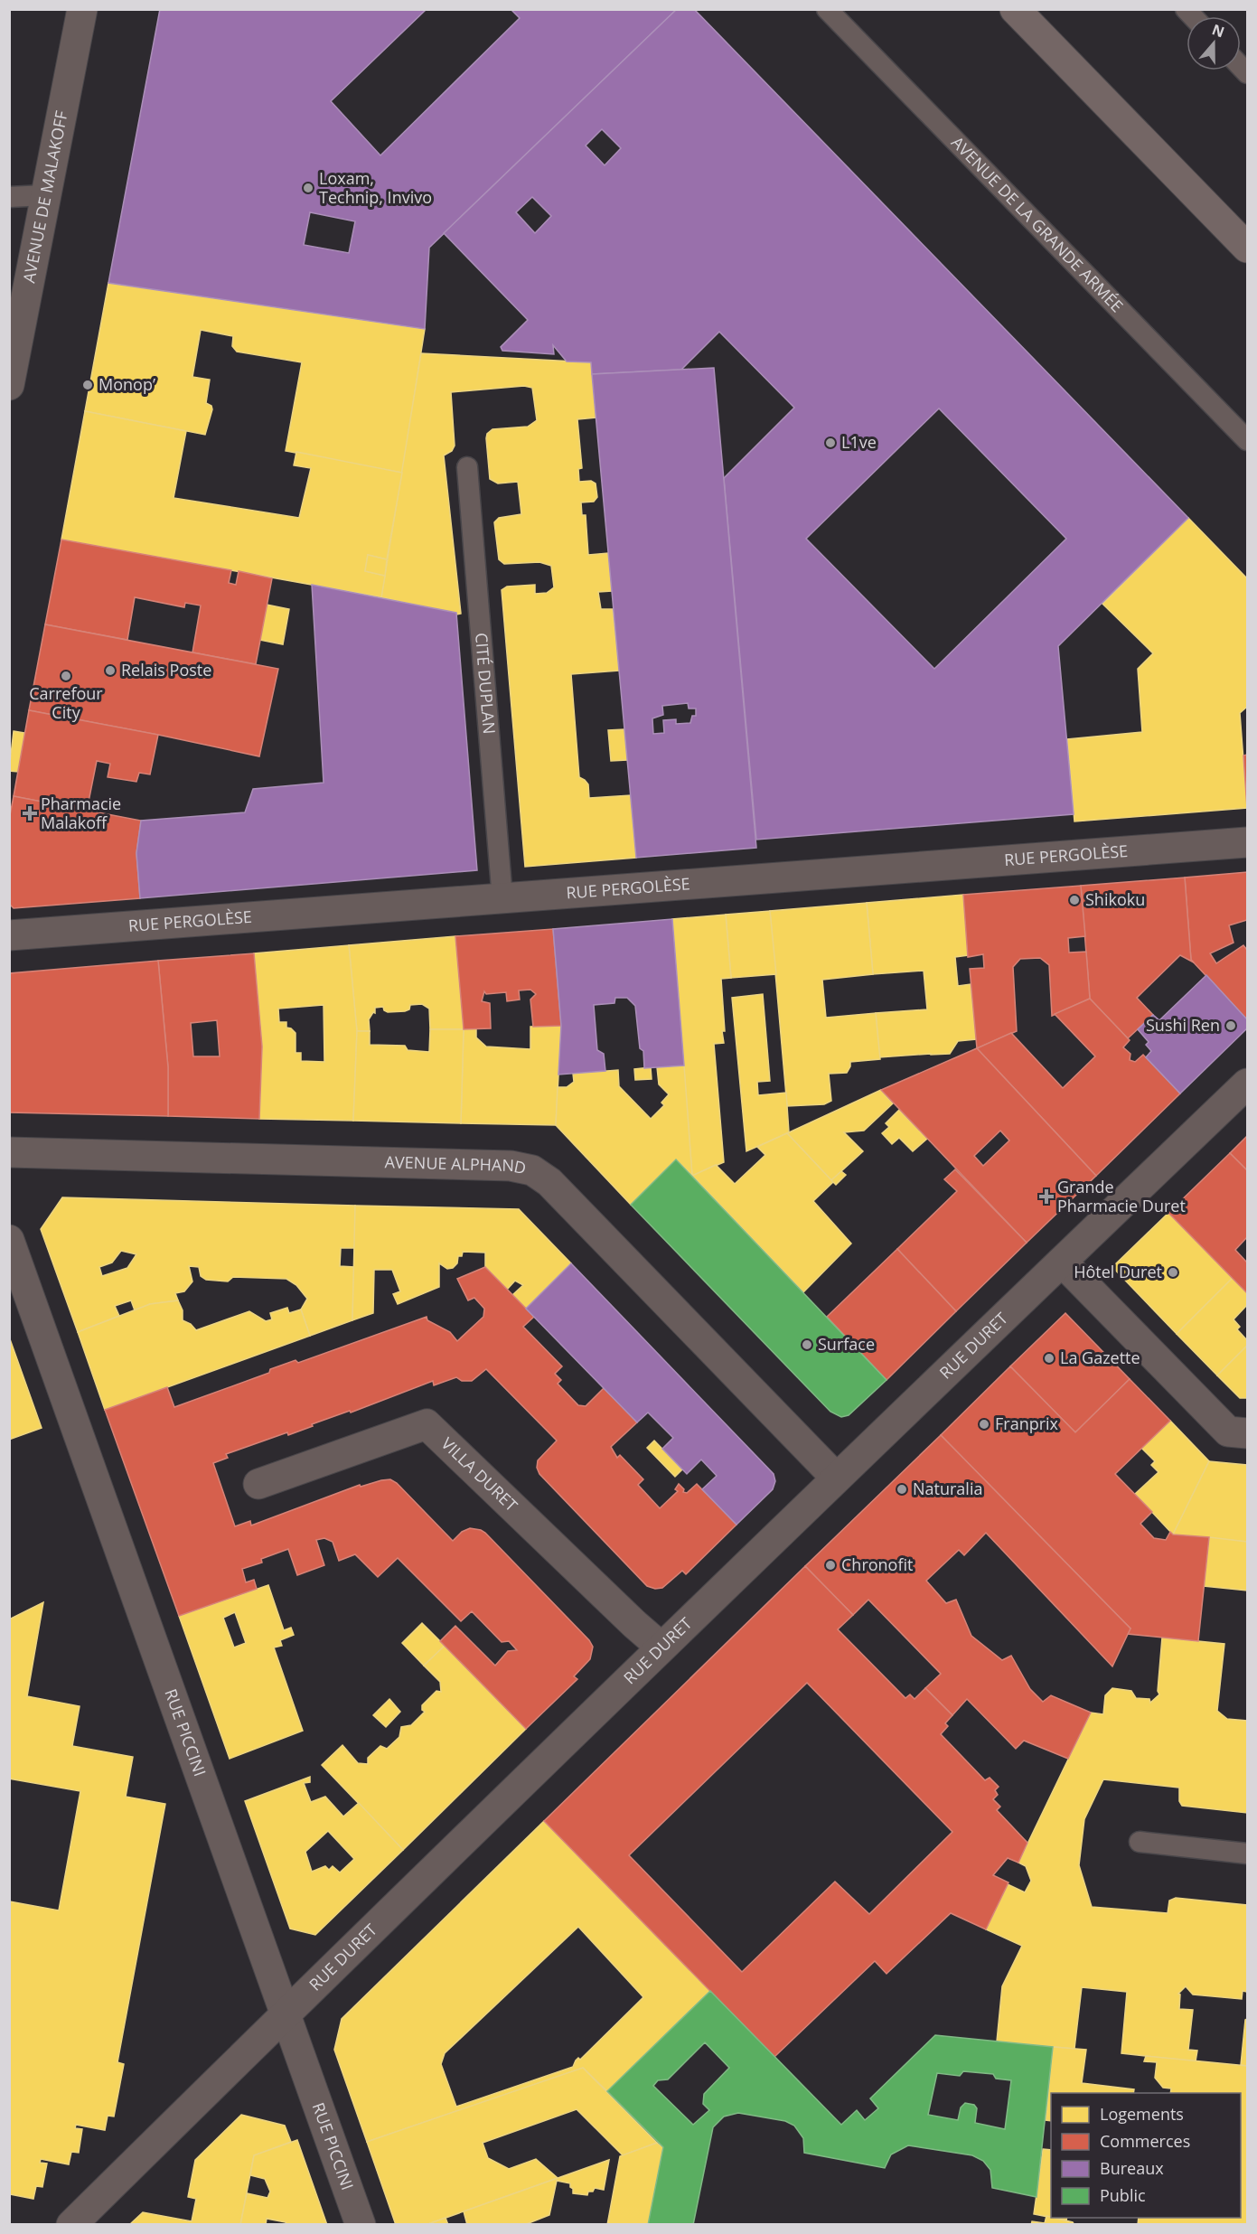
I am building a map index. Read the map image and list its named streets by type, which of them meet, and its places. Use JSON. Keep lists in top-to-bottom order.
{
  "streets": {
    "street": [
      "AVENUE DE MALAKOFF",
      "RUE PERGOLÈSE",
      "AVENUE ALPHAND",
      "RUE DURET",
      "VILLA DURET",
      "RUE PICCINI"
    ],
    "lane": ["AVENUE DE LA GRANDE ARMÉE", "CITÉ DUPLAN"]
  },
  "crossings": [
    ["CITÉ DUPLAN", "RUE PERGOLÈSE"],
    ["AVENUE ALPHAND", "RUE DURET"],
    ["RUE DURET", "VILLA DURET"],
    ["RUE DURET", "RUE PICCINI"]
  ],
  "places": {
    "other": [
      "Loxam, Technip, Invivo",
      "Monop’",
      "L1ve",
      "Relais Poste",
      "Carrefour City",
      "Shikoku",
      "Sushi Ren",
      "Hôtel Duret",
      "Surface",
      "La Gazette",
      "Franprix",
      "Naturalia",
      "Chronofit"
    ],
    "health": ["Pharmacie Malakoff", "Grande Pharmacie Duret"]
  },
  "legend": [
    "Logements",
    "Commerces",
    "Bureaux",
    "Public"
  ],
  "north": "top"
}
